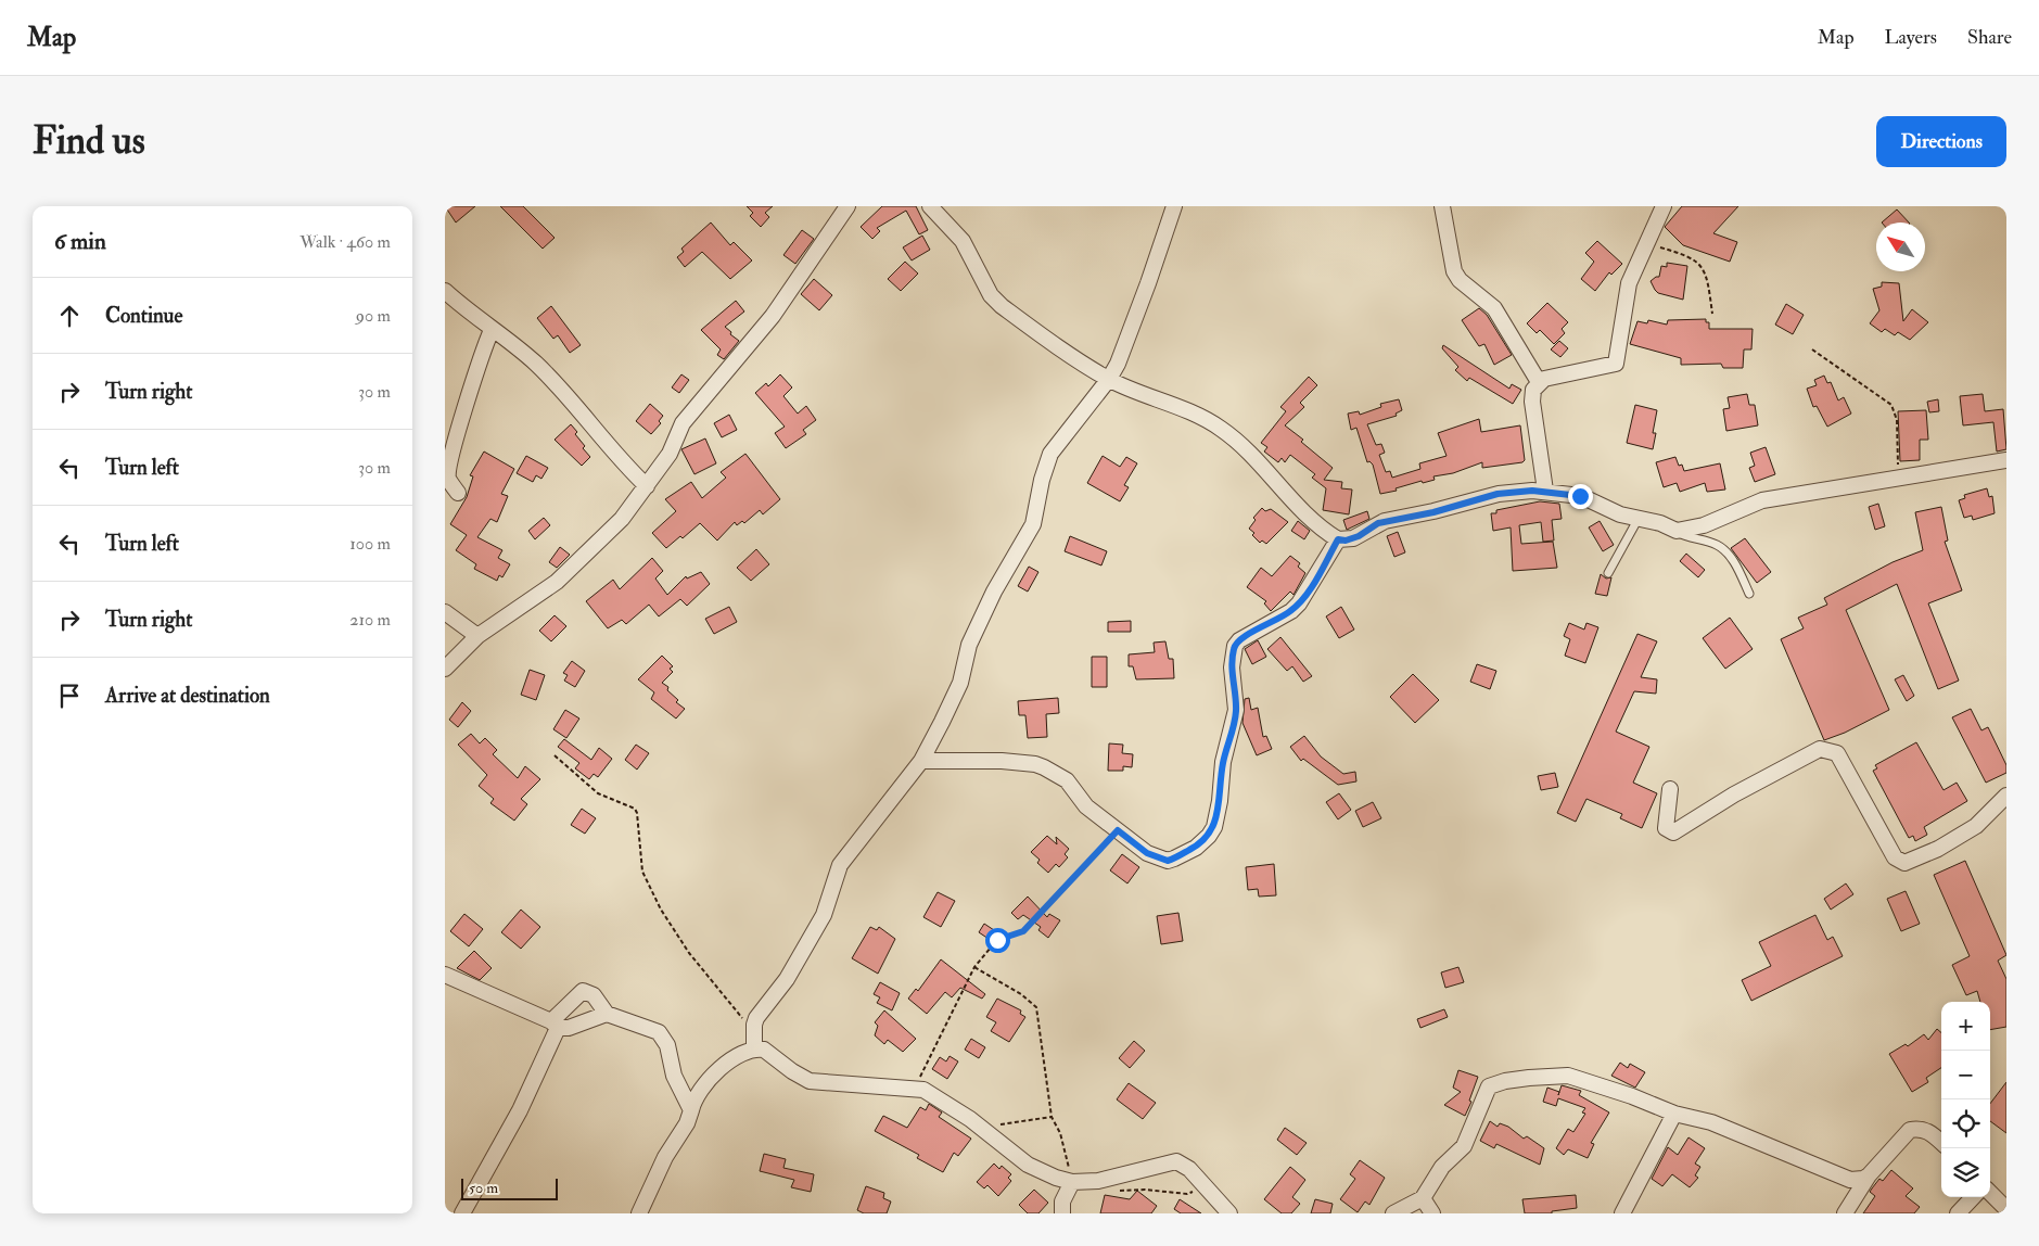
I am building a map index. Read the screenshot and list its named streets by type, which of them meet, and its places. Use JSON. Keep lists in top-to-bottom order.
{
  "scale_bar": "50 m",
  "north": "top left",
  "page": {
    "header": "Map",
    "nav": ["Map", "Layers", "Share"],
    "buttons": "Directions",
    "title": "Find us",
    "heading": ["6 min", "Walk · 460 m"],
    "list": [
      ["Continue", "90 m"],
      ["Turn right", "30 m"],
      ["Turn left", "30 m"],
      ["Turn left", "100 m"],
      ["Turn right", "210 m"],
      "Arrive at destination"
    ],
    "map_buttons": ["+", "−"],
    "scale": "50 m"
  }
}
